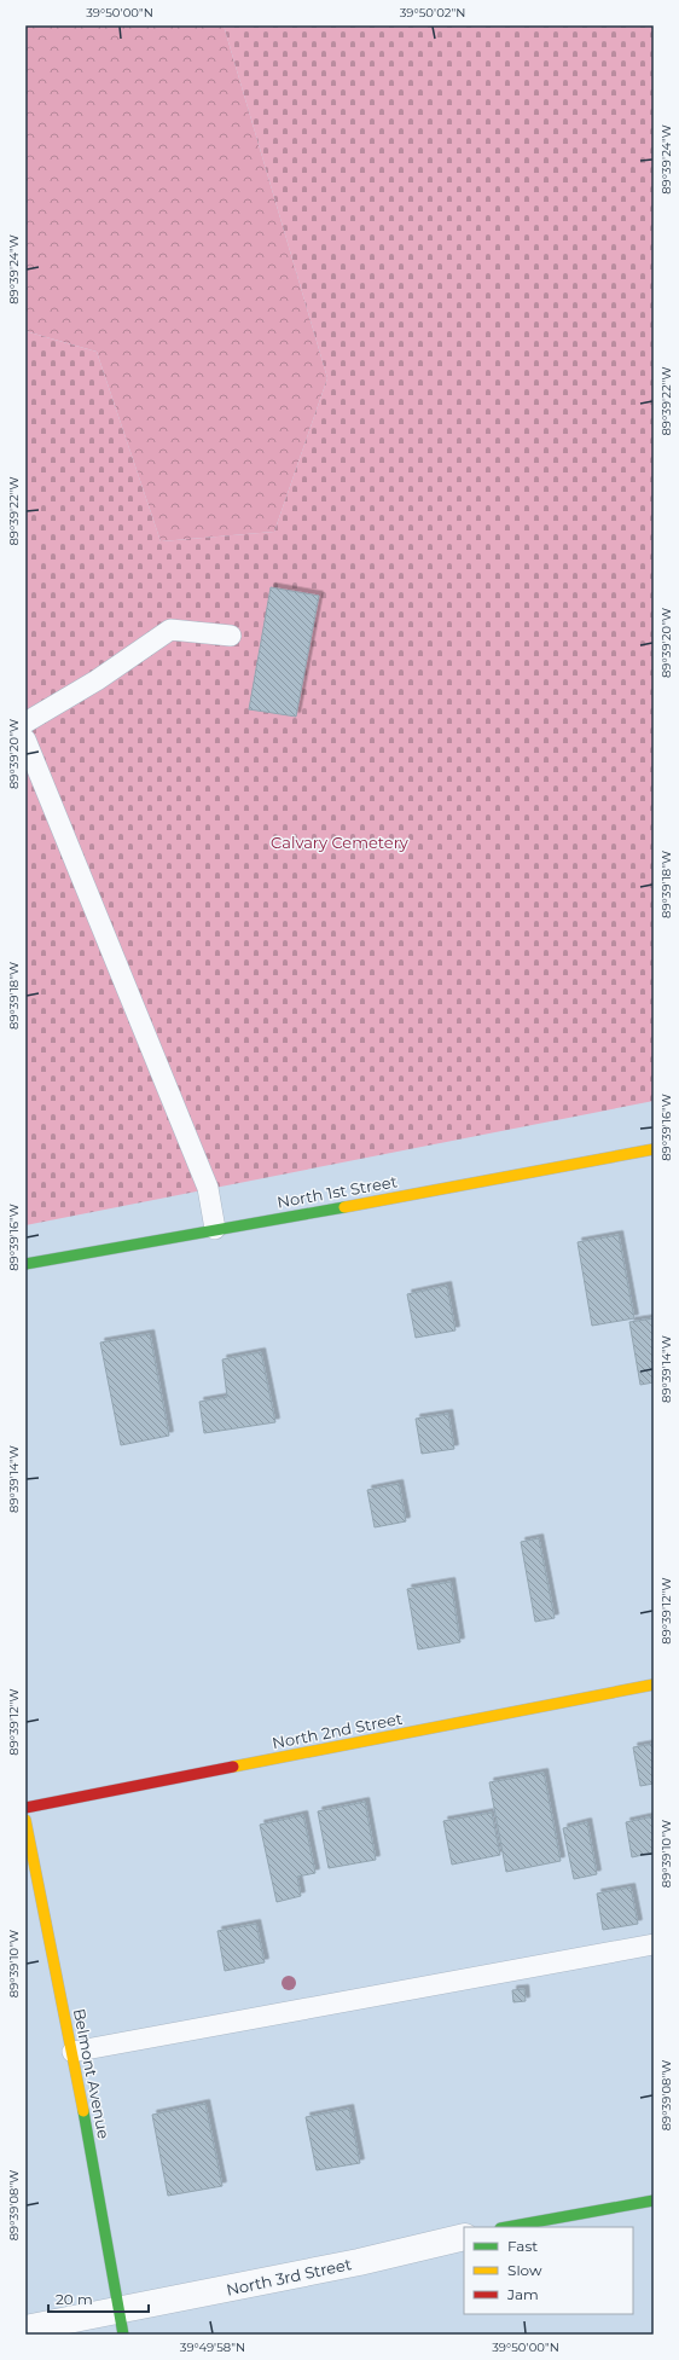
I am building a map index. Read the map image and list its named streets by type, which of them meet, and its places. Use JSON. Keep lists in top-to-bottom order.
{
  "streets": {
    "street": [
      "North 1st Street",
      "North 2nd Street",
      "Belmont Avenue",
      "North 3rd Street"
    ]
  },
  "crossings": [
    ["Belmont Avenue", "North 3rd Street"]
  ],
  "parks": ["Calvary Cemetery"],
  "legend": ["Fast", "Slow", "Jam"],
  "scale_bar": "20 m",
  "coordinates": [
    "39°50'00\"N",
    "39°50'02\"N",
    "89°39'24\"W",
    "89°39'22\"W",
    "89°39'20\"W",
    "89°39'18\"W",
    "89°39'16\"W",
    "89°39'14\"W",
    "89°39'12\"W",
    "89°39'10\"W",
    "89°39'08\"W",
    "39°49'58\"N"
  ]
}
